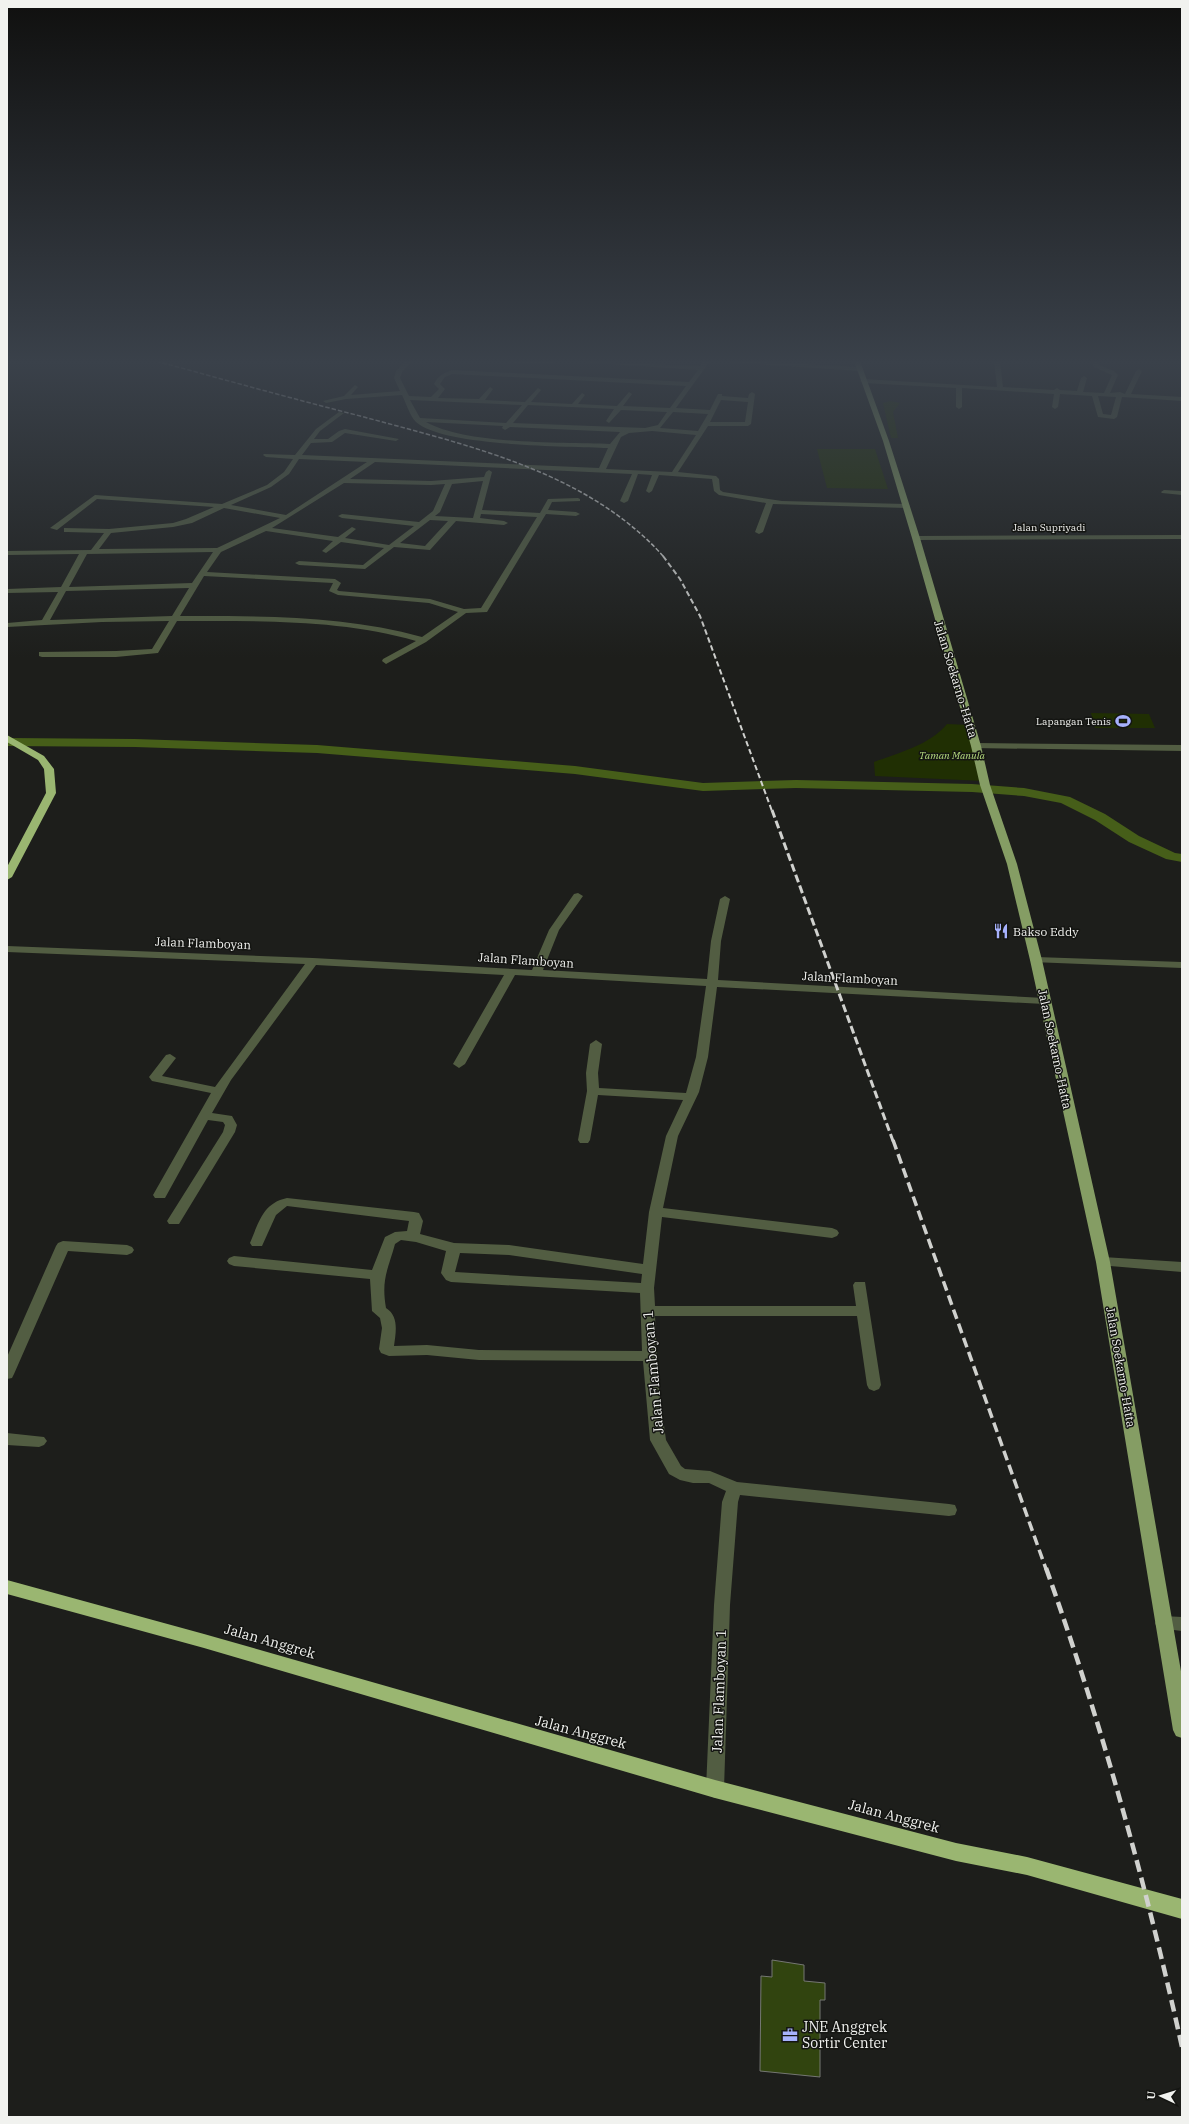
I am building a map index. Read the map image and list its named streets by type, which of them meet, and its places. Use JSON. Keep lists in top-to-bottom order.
{
  "streets": {
    "highway": ["Jalan Anggrek"],
    "main road": ["Jalan Soekarno-Hatta"],
    "street": ["Jalan Supriyadi", "Jalan Flamboyan", "Jalan Flamboyan 1"]
  },
  "crossings": [
    ["Jalan Supriyadi", "Jalan Soekarno-Hatta"],
    ["Jalan Soekarno-Hatta", "Jalan Flamboyan"],
    ["Jalan Flamboyan", "Jalan Flamboyan 1"],
    ["Jalan Flamboyan 1", "Jalan Anggrek"]
  ],
  "parks": ["Taman Manula"],
  "places": {
    "sports": ["Lapangan Tenis"],
    "restaurant": ["Bakso Eddy"],
    "office": ["JNE Anggrek Sortir Center"]
  },
  "north": "left"
}
